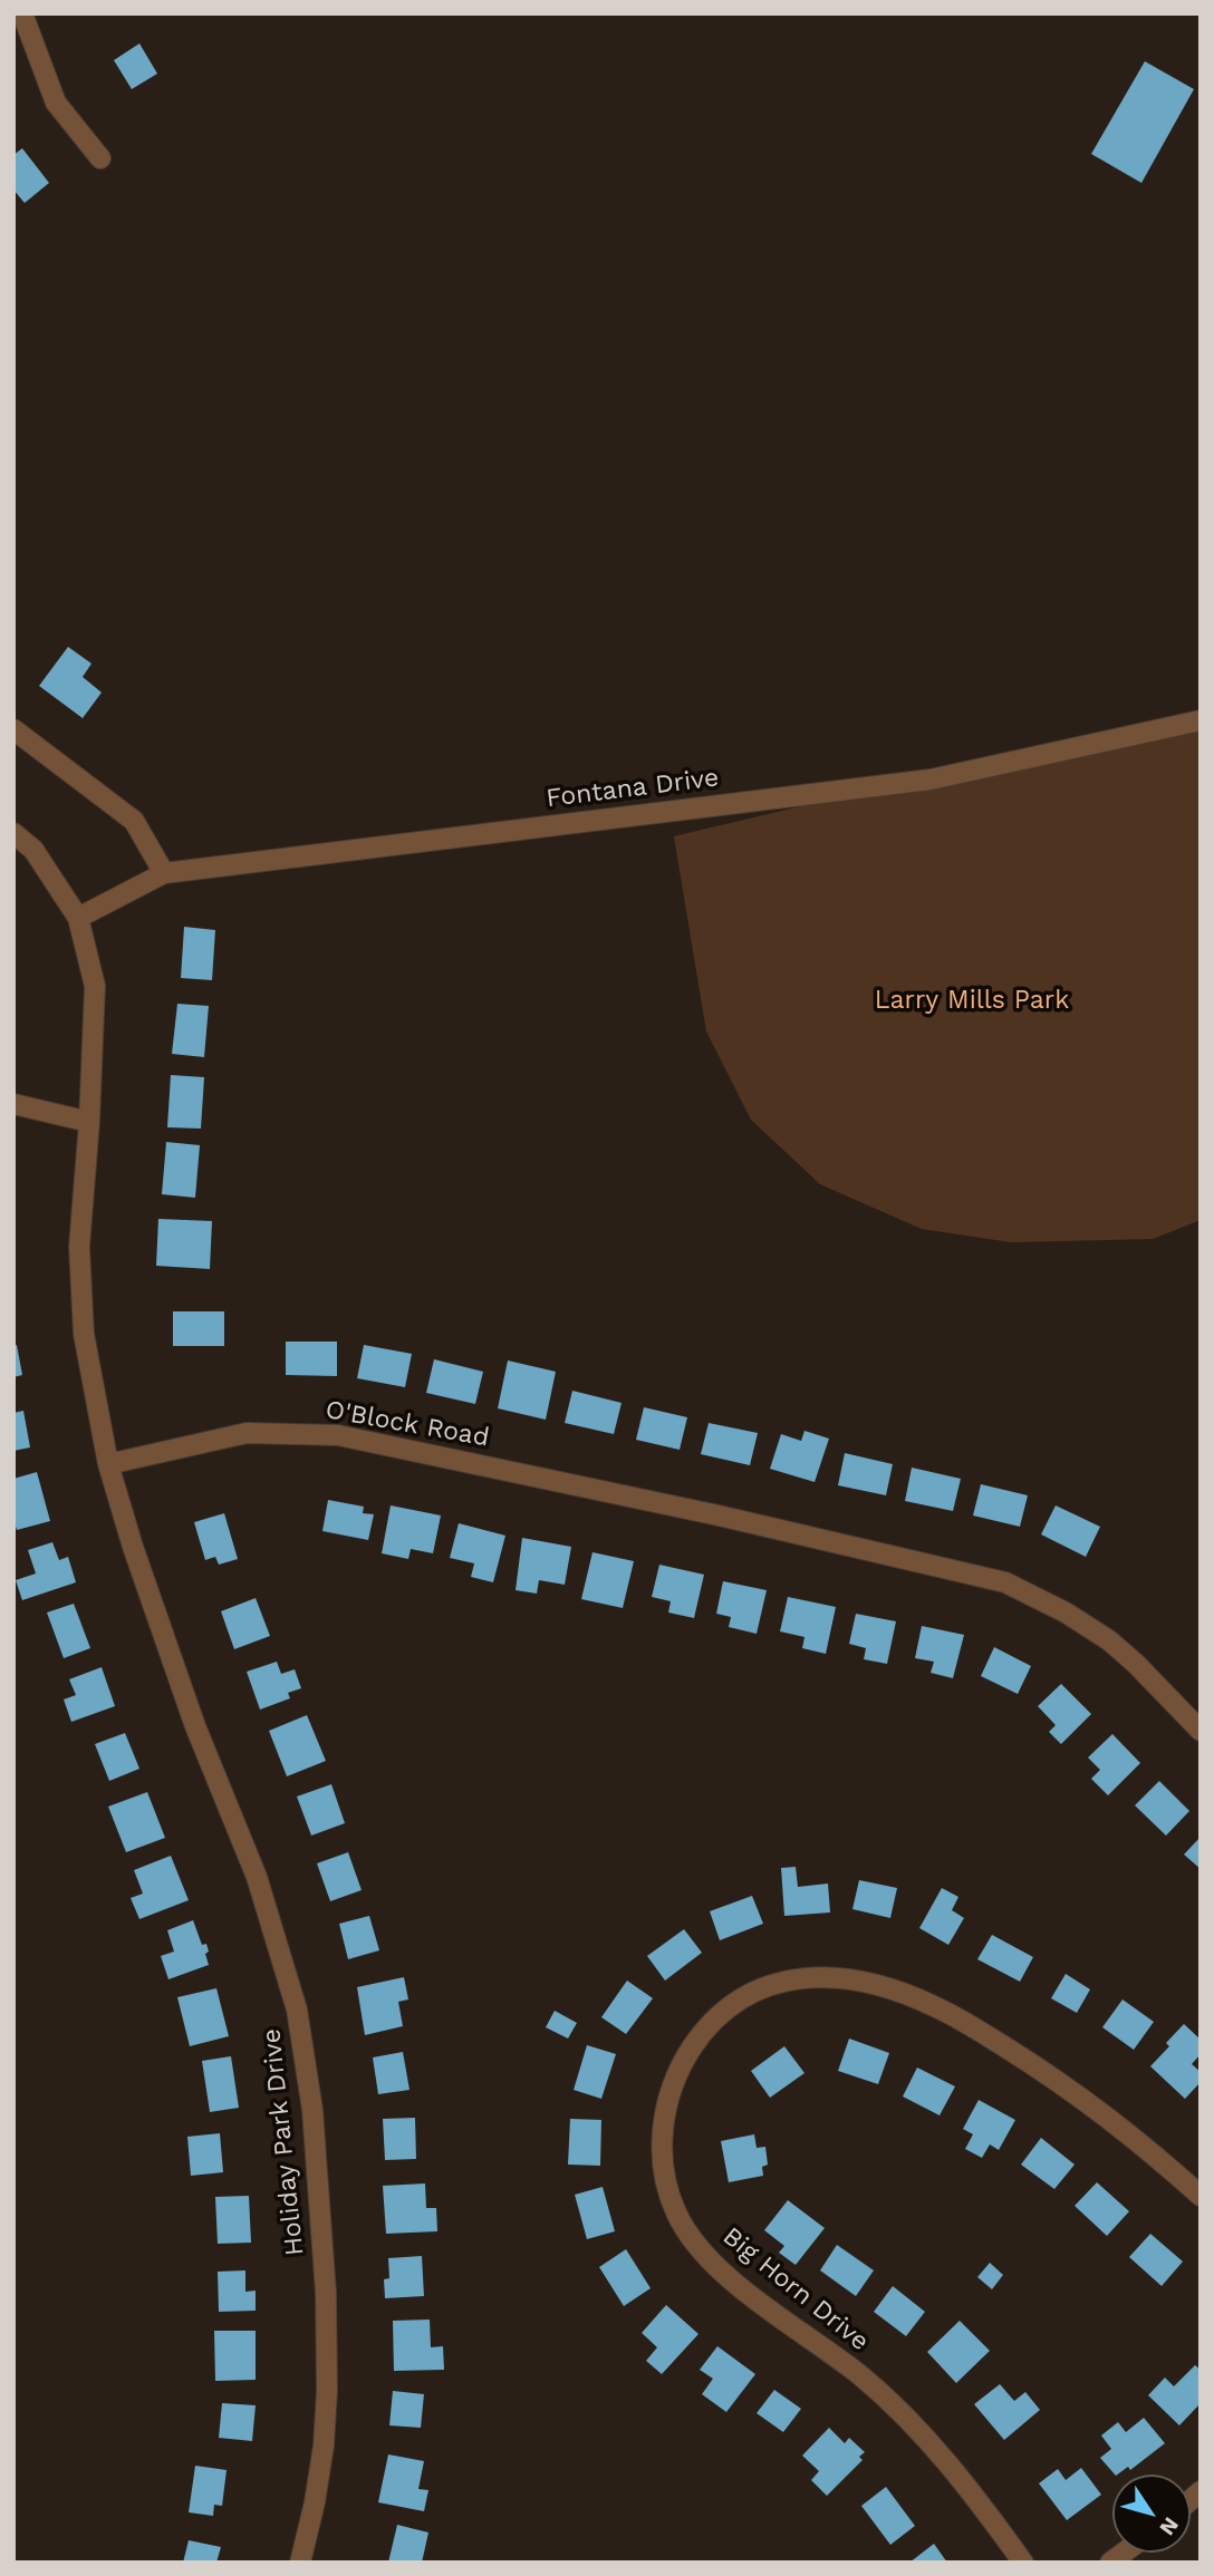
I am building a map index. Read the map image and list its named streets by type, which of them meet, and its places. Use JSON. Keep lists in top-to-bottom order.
{
  "streets": {
    "street": [
      "Fontana Drive",
      "O'Block Road",
      "Holiday Park Drive",
      "Big Horn Drive"
    ]
  },
  "crossings": [
    ["O'Block Road", "Holiday Park Drive"]
  ],
  "parks": ["Larry Mills Park"],
  "north": "bottom right"
}
